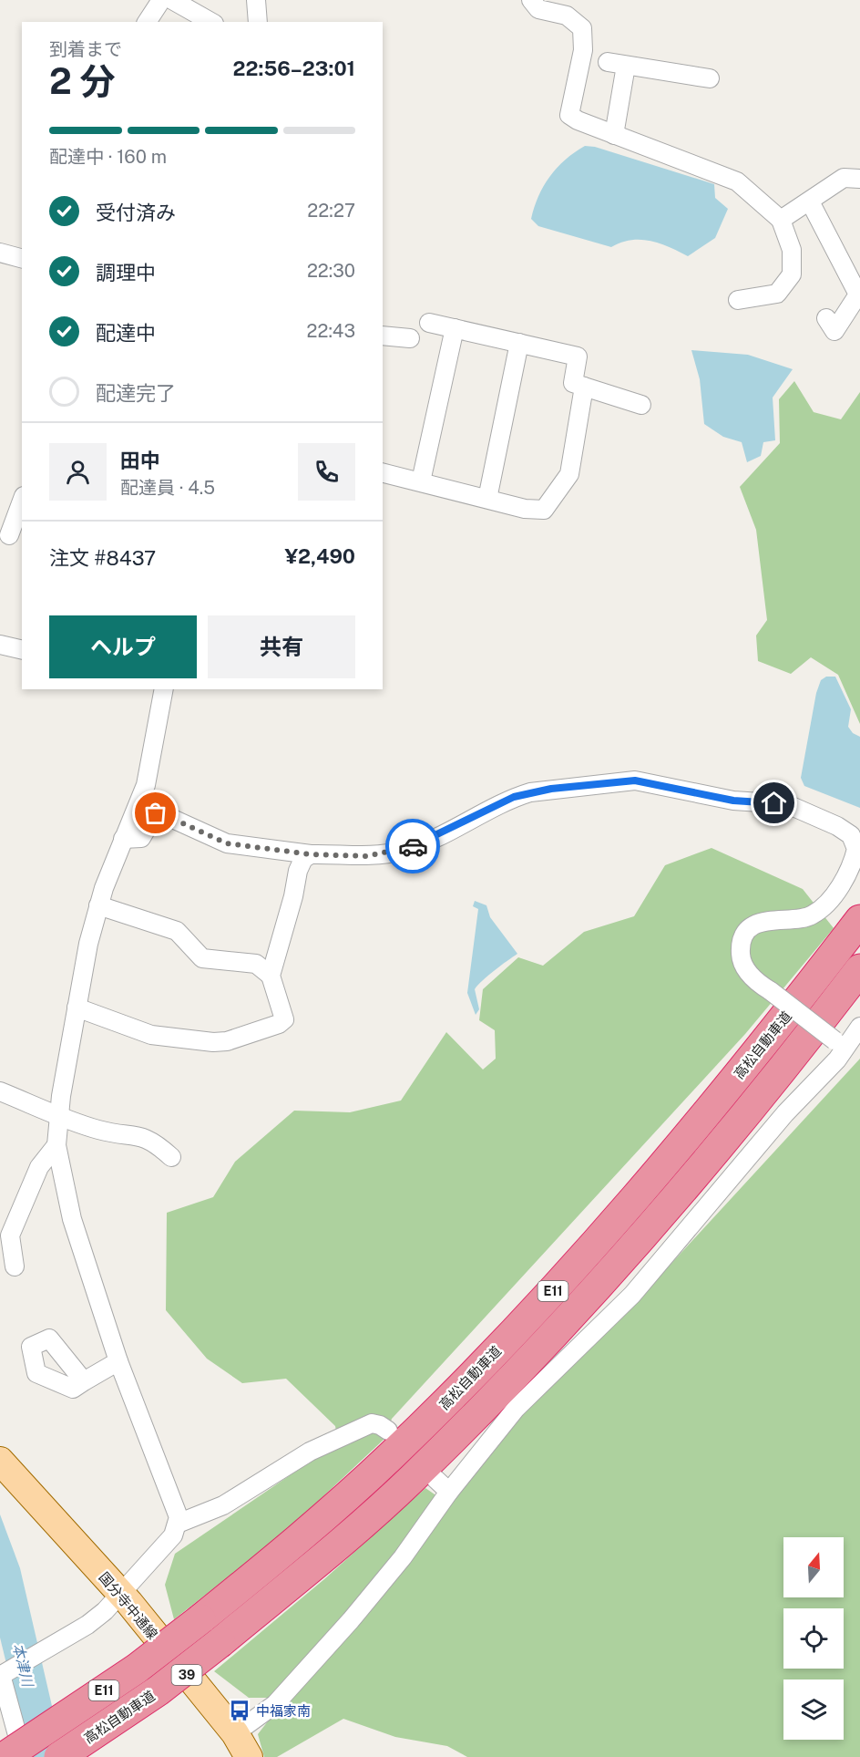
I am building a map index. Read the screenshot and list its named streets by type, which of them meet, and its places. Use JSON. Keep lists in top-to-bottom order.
{
  "streets": {
    "highway": ["高松自動車道", "E11"],
    "main road": ["国分寺中通線", "39"]
  },
  "water": ["本津川"],
  "places": {
    "bus stop": ["中福家南"]
  },
  "north": "top",
  "page": {
    "heading": ["2 分", "到着まで", "22:56–23:01"],
    "panel": [
      "田中",
      "配達員 · 4.5",
      "注文 #8437",
      "¥2,490"
    ],
    "bar": "配達中 · 160 m",
    "list": [
      ["受付済み", "22:27"],
      ["調理中", "22:30"],
      ["配達中", "22:43"],
      "配達完了"
    ],
    "buttons": ["ヘルプ", "共有"]
  }
}
